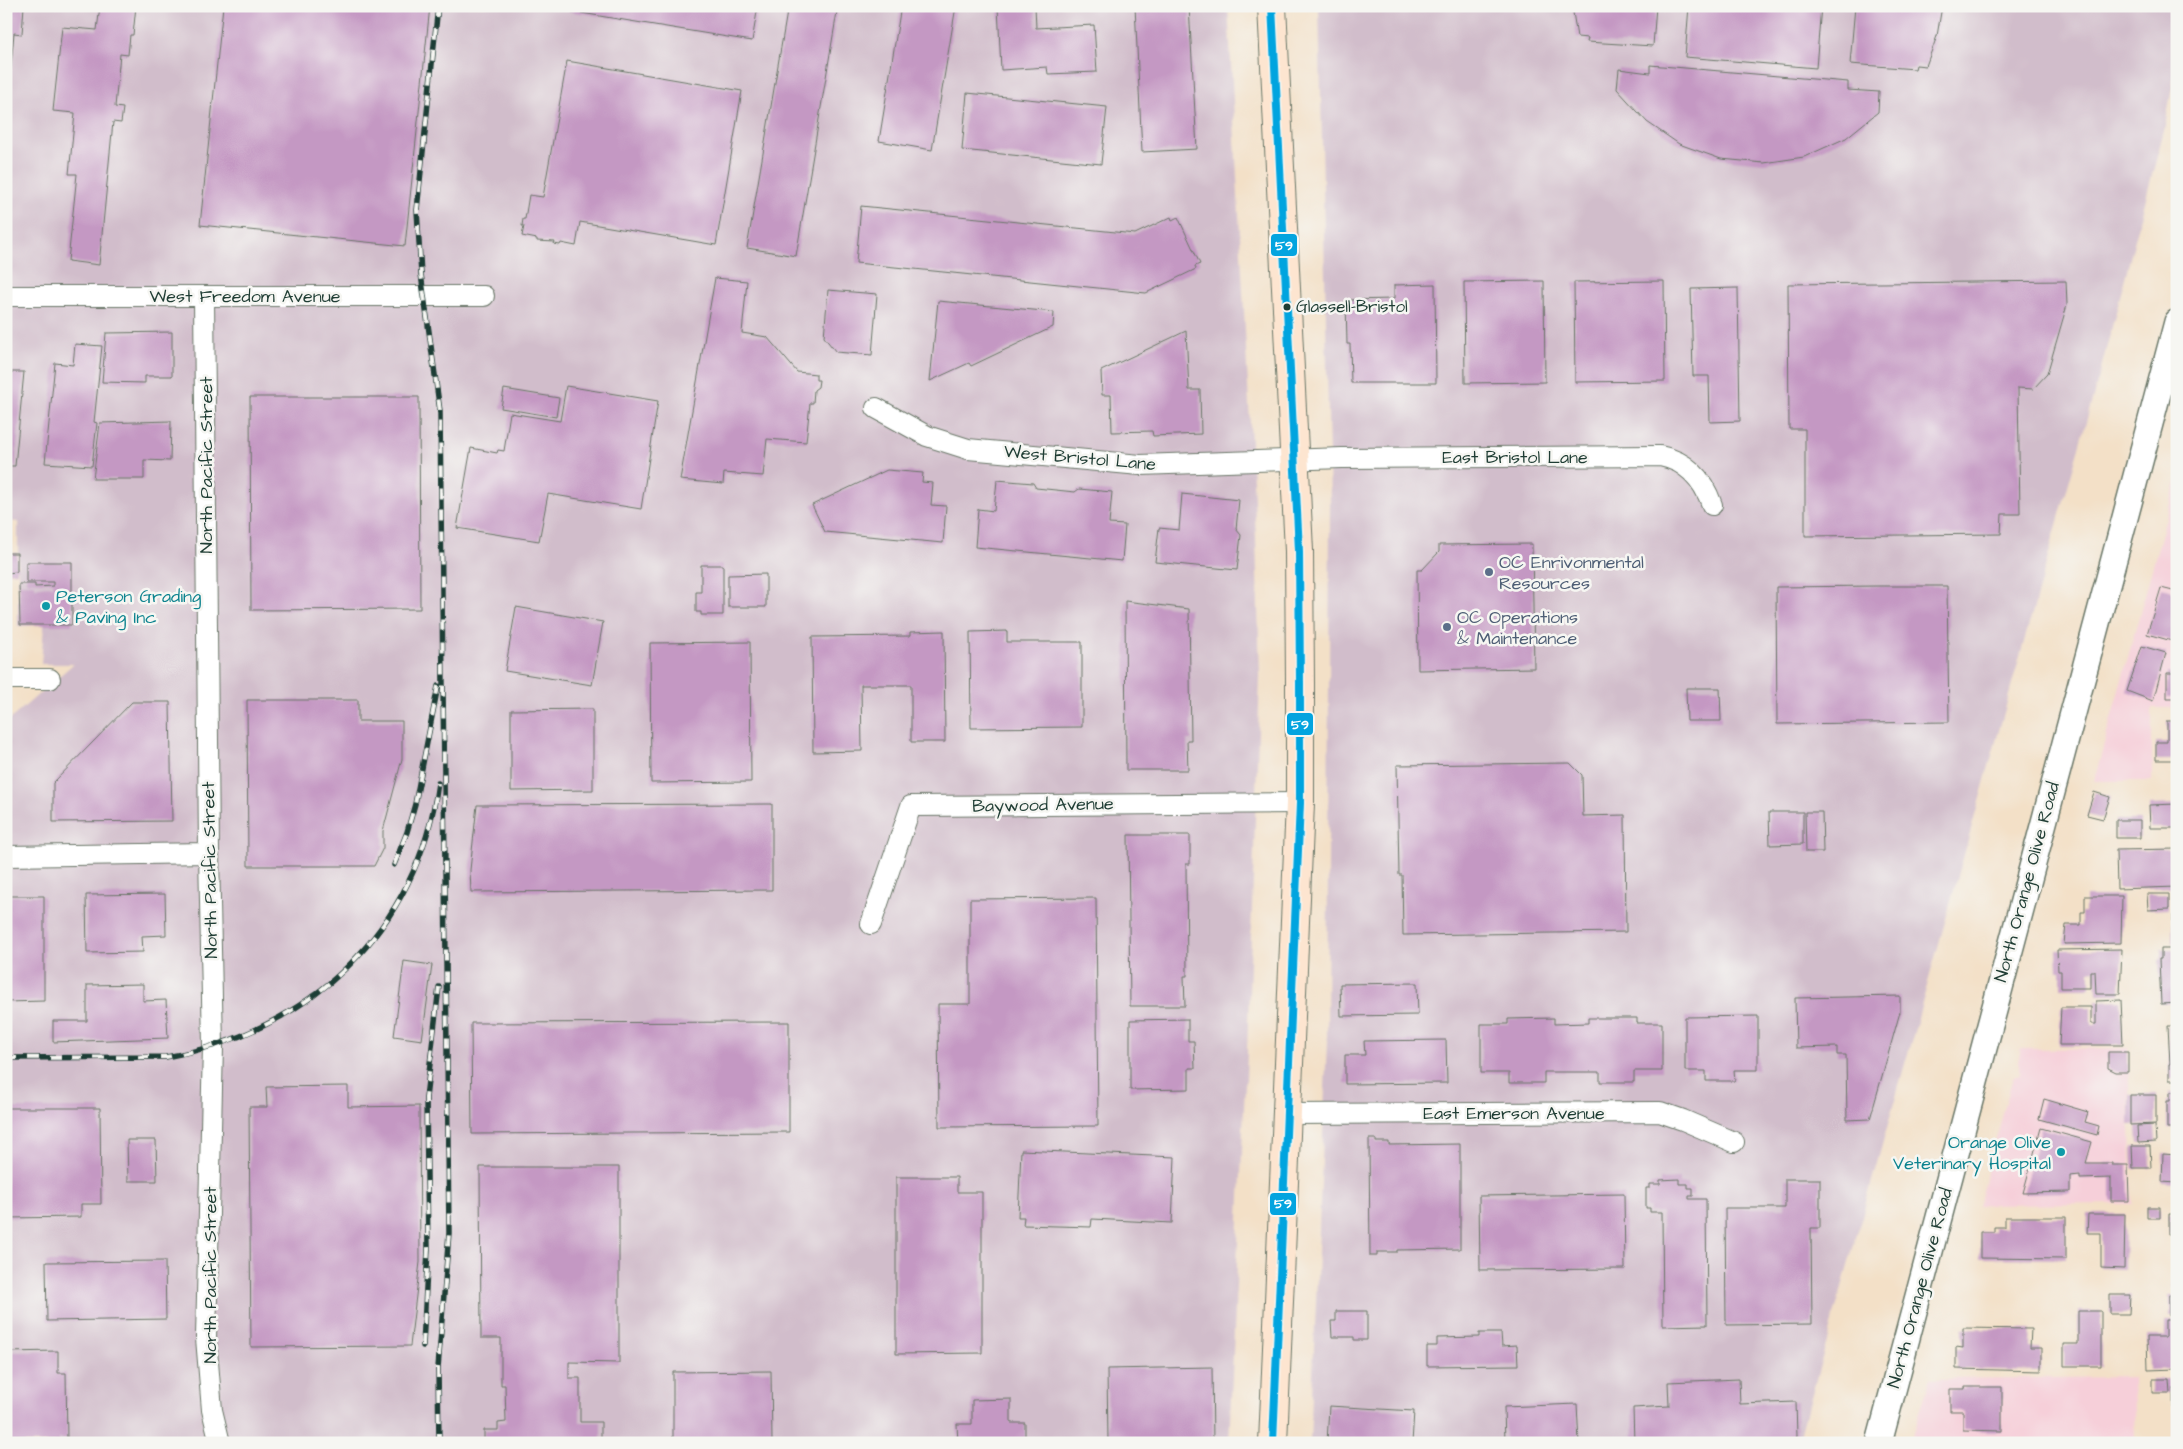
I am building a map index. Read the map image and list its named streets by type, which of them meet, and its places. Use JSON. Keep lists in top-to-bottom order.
{
  "streets": {
    "street": [
      "West Freedom Avenue",
      "East Bristol Lane",
      "West Bristol Lane",
      "North Pacific Street",
      "Baywood Avenue",
      "North Orange Olive Road",
      "East Emerson Avenue"
    ]
  },
  "crossings": [
    ["West Freedom Avenue", "North Pacific Street"],
    ["East Bristol Lane", "West Bristol Lane"]
  ],
  "places": [
    "Glassell-Bristol",
    "OC Enrivonmental Resources",
    "Peterson Grading & Paving Inc",
    "OC Operations & Maintenance",
    "Orange Olive Veterinary Hospital"
  ],
  "lines": ["transit line 59"]
}
